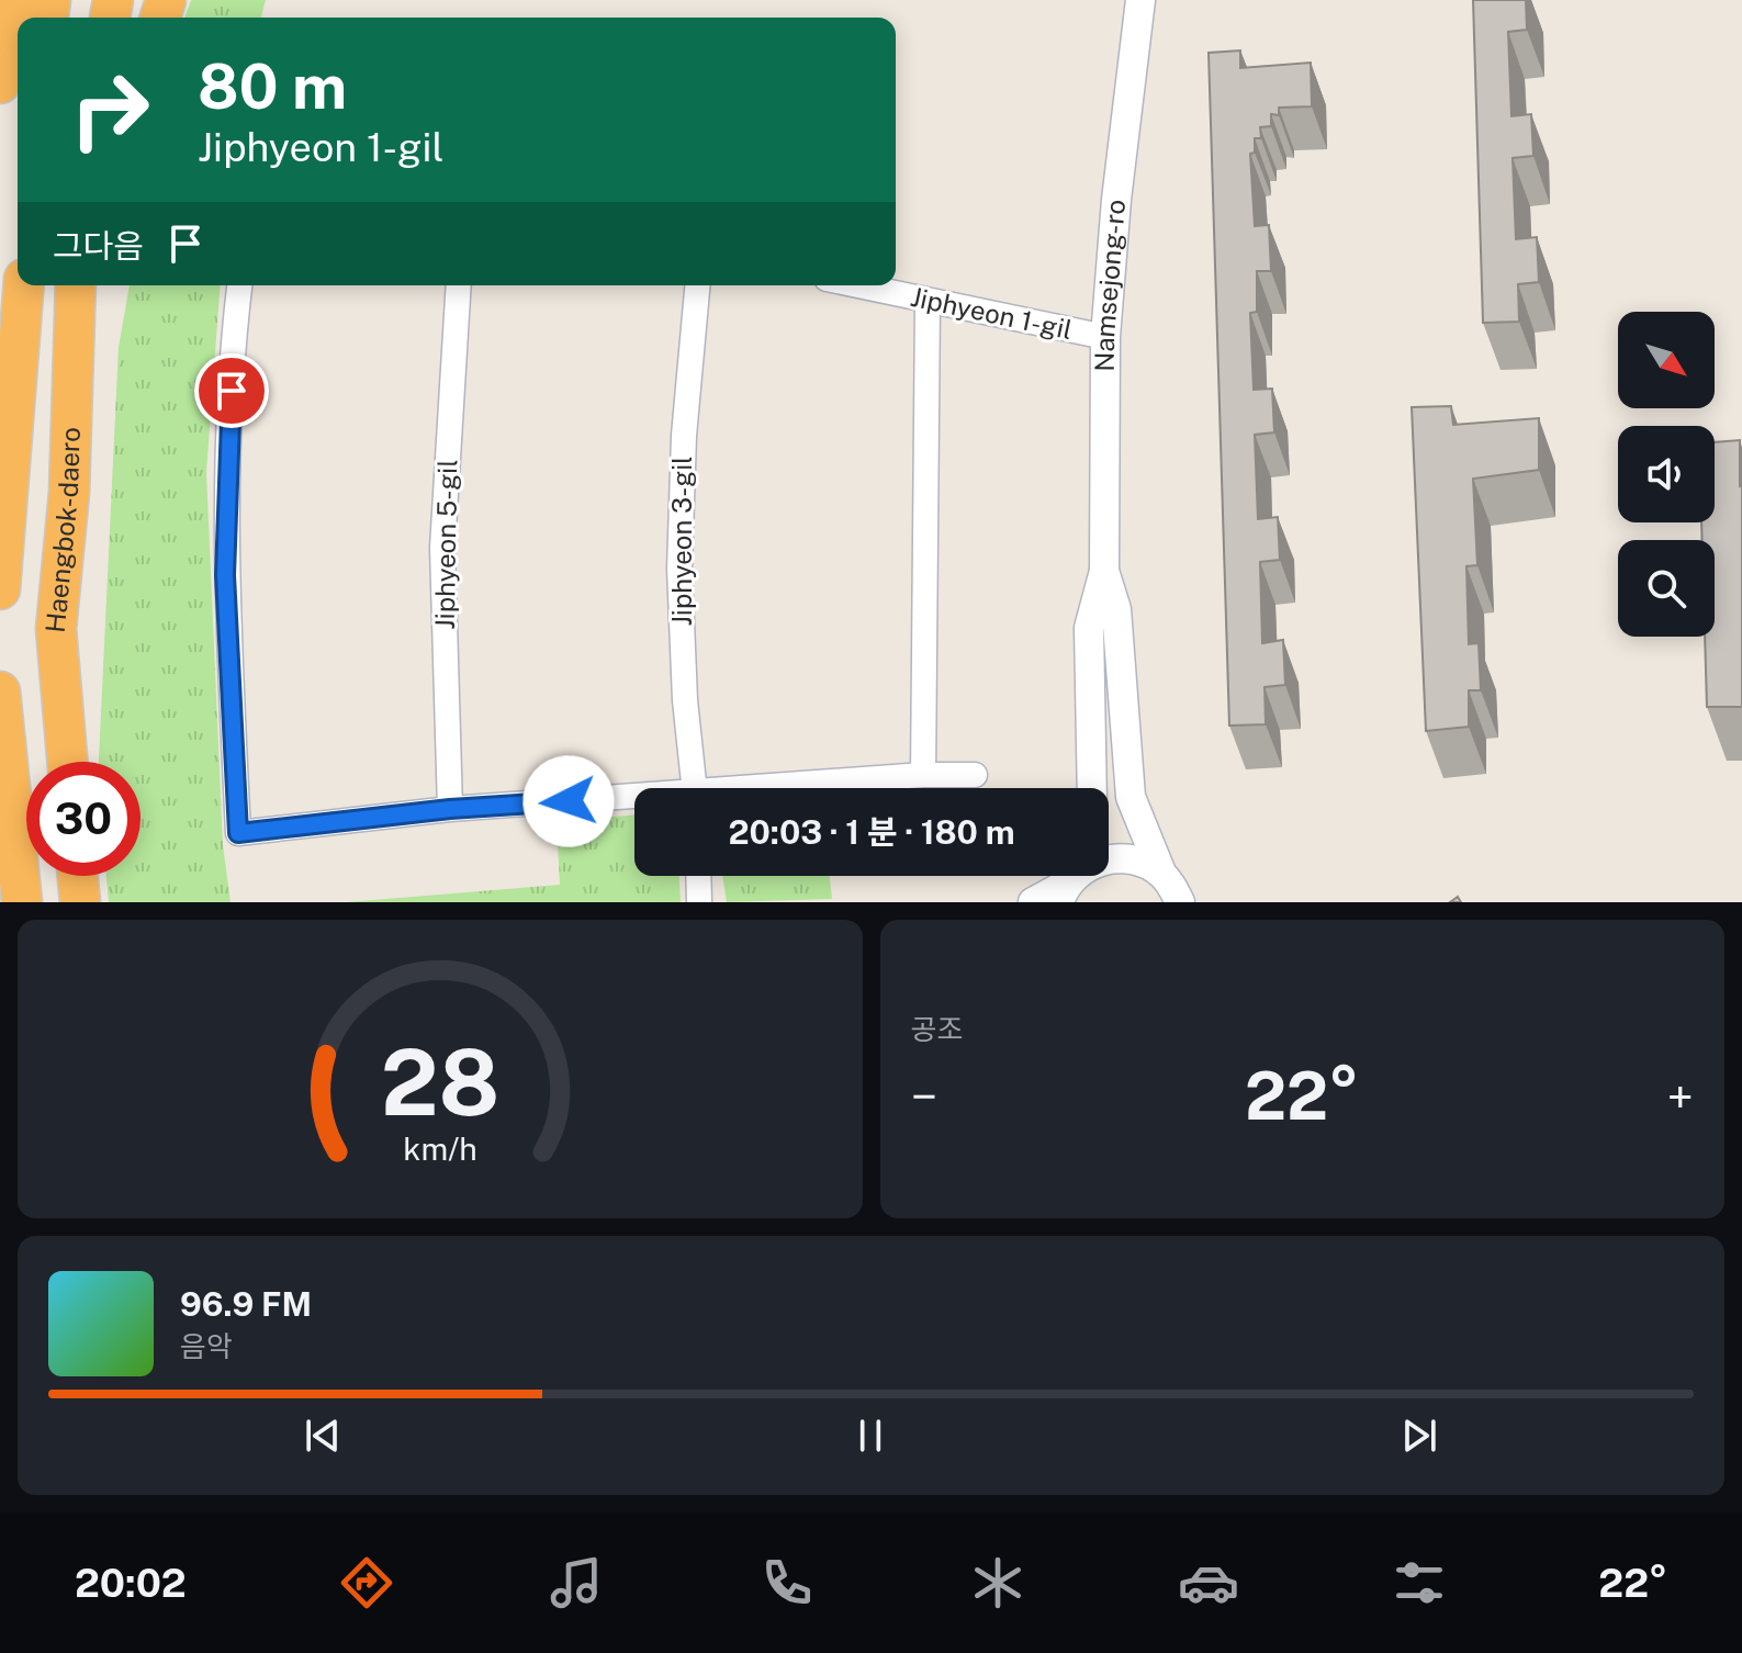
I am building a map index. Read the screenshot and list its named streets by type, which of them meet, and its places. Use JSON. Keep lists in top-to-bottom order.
{
  "streets": {
    "highway": ["Haengbok-daero"],
    "street": [
      "Namsejong-ro",
      "Jiphyeon 1-gil",
      "Jiphyeon 3-gil",
      "Jiphyeon 5-gil"
    ]
  },
  "crossings": [
    ["Namsejong-ro", "Jiphyeon 1-gil"]
  ],
  "north": "bottom right",
  "page": {
    "turn": ["80 m", "Jiphyeon 1-gil"],
    "then": "그다음",
    "limit": "30",
    "trip": "20:03 · 1 분 · 180 m",
    "tile": "공조",
    "heat": ["−", "22°", "+"],
    "song": ["96.9 FM", "음악"],
    "tabs": ["20:02", "22°"],
    "gauge": ["28", "km/h"]
  }
}
